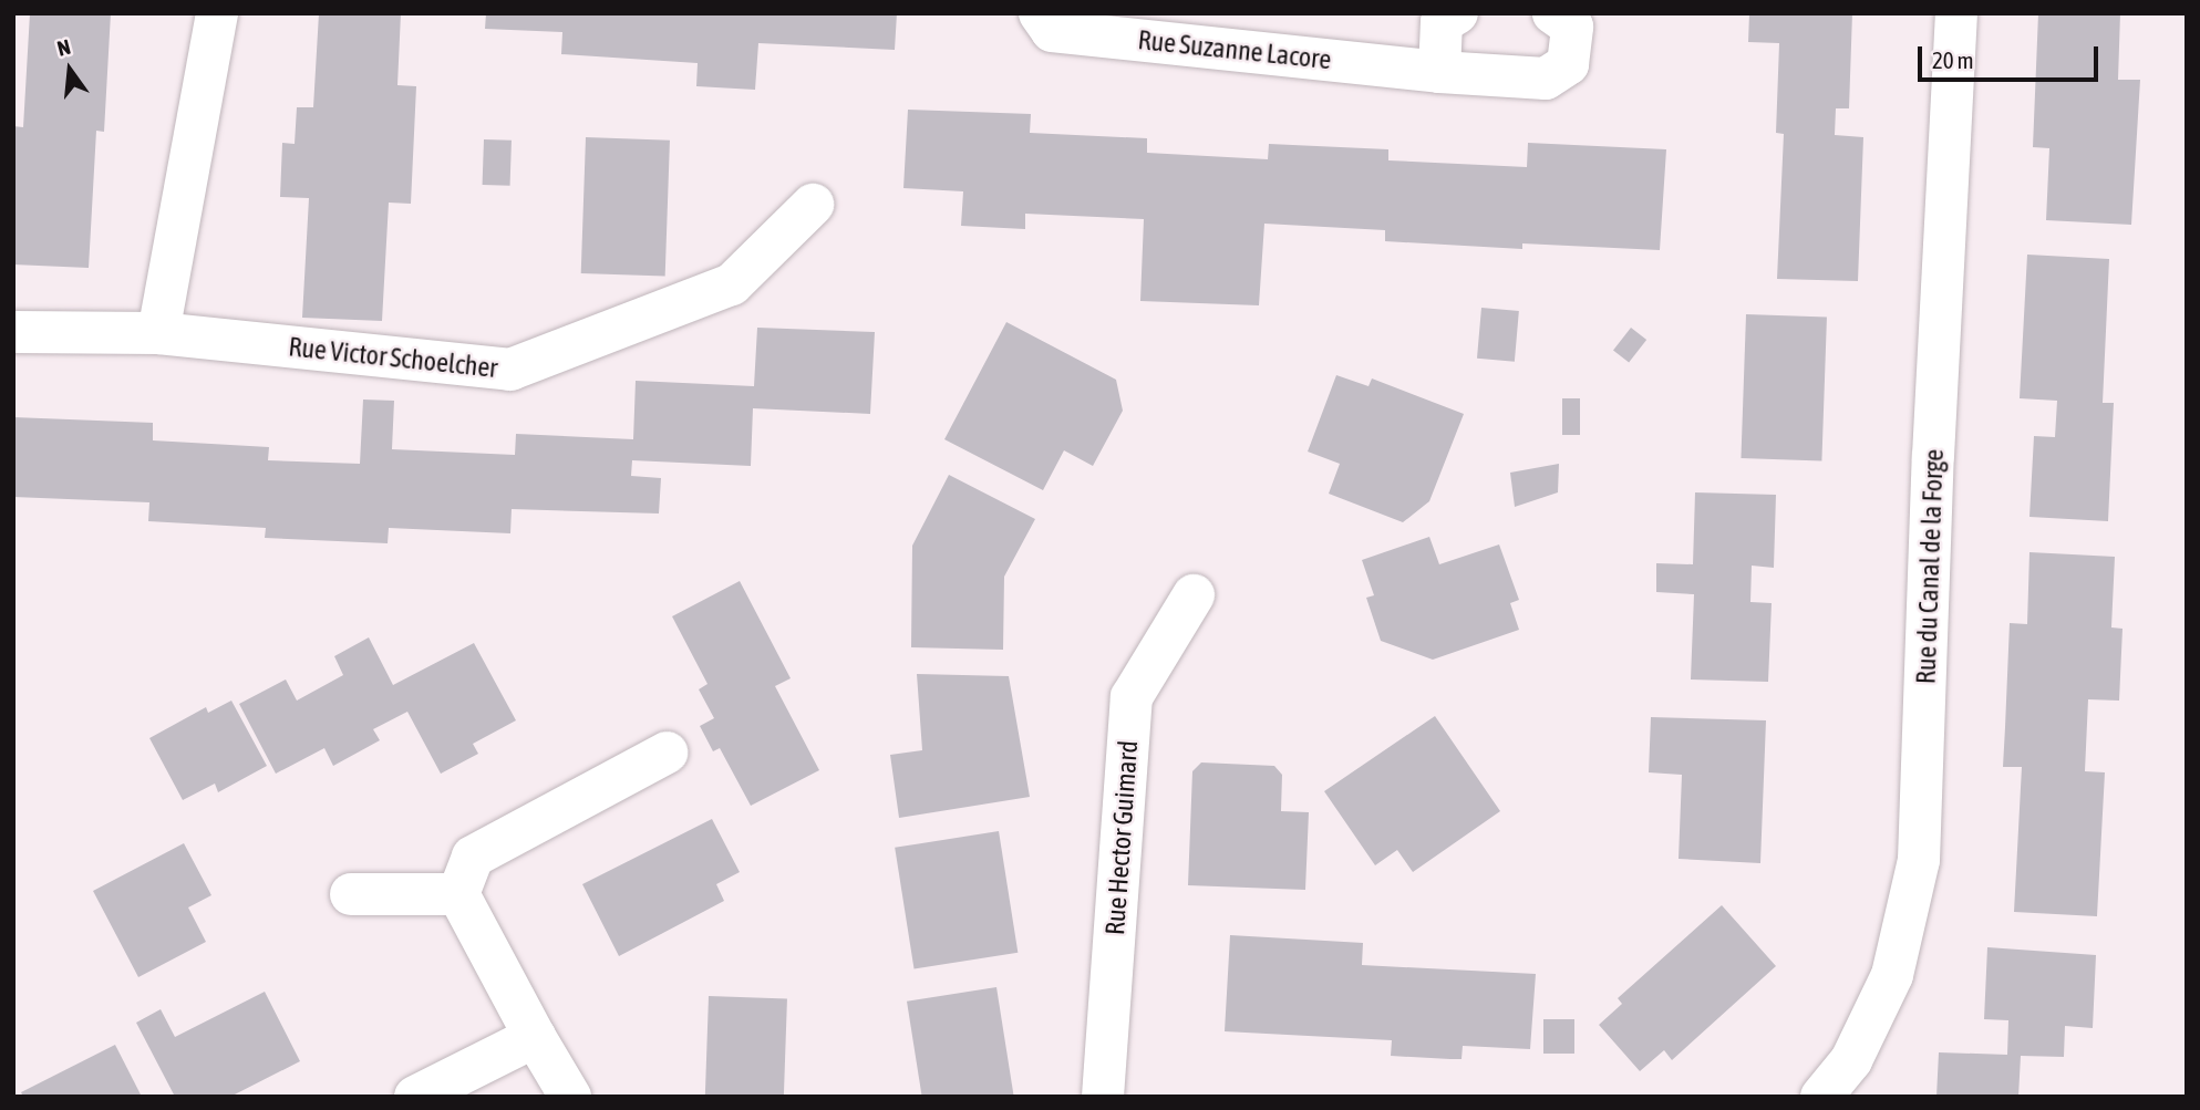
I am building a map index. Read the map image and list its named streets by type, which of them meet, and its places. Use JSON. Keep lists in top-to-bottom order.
{
  "streets": {
    "street": [
      "Rue Suzanne Lacore",
      "Rue Victor Schoelcher",
      "Rue du Canal de la Forge",
      "Rue Hector Guimard"
    ]
  },
  "scale_bar": "20 m",
  "north": "top"
}
